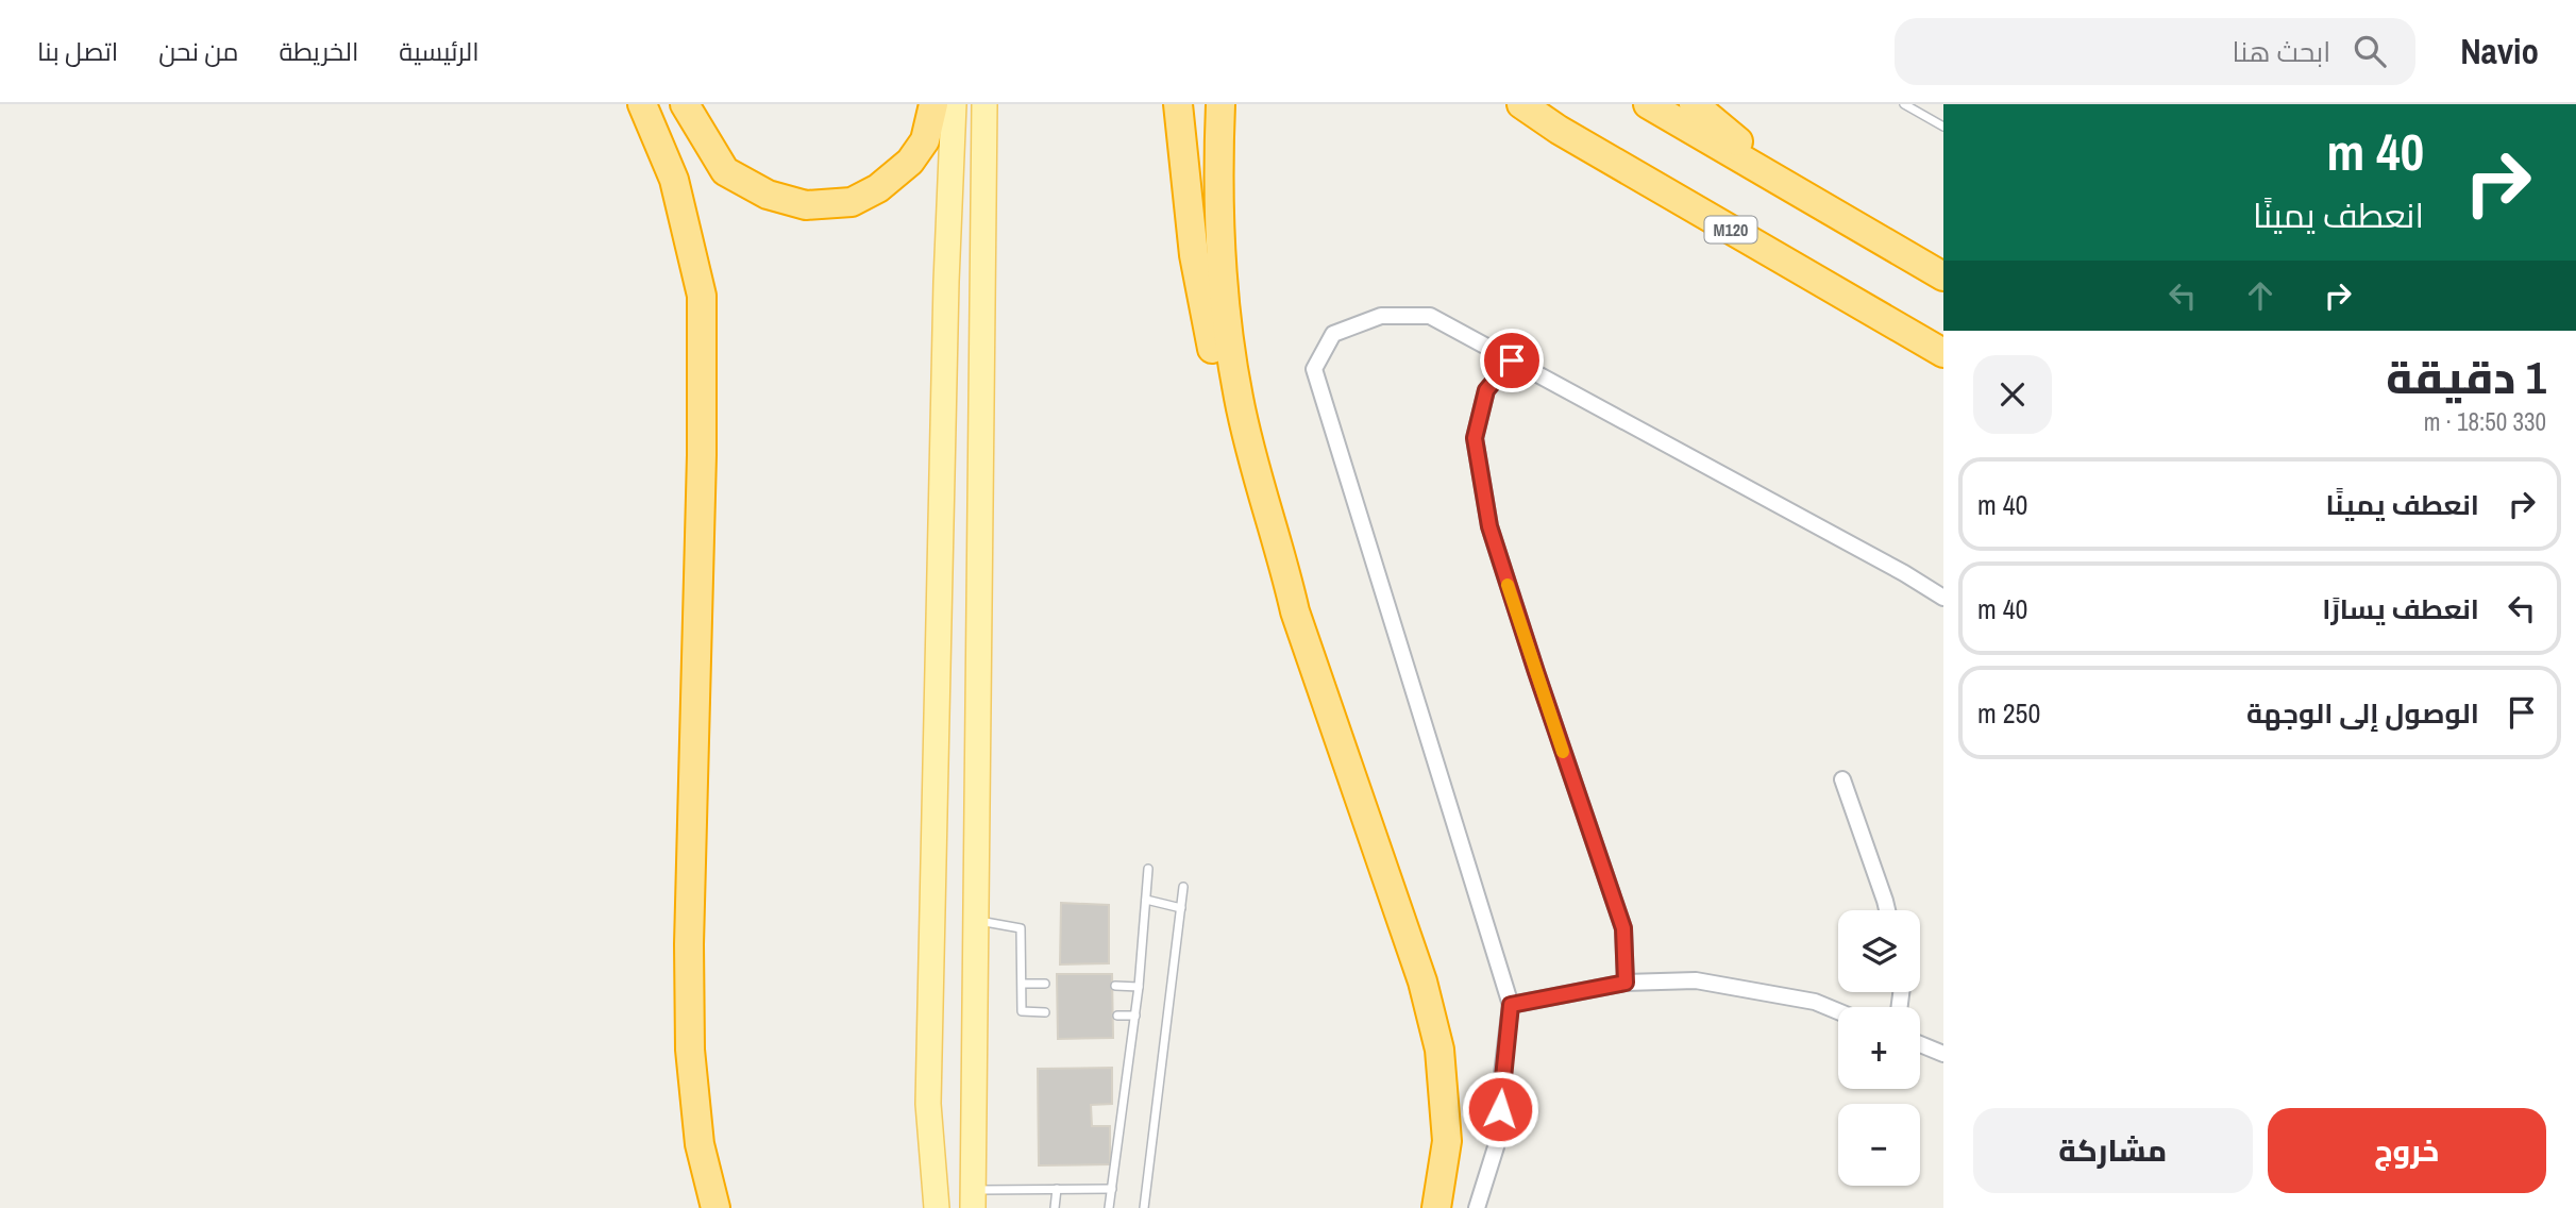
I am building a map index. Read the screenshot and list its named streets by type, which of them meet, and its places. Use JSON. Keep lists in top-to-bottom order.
{
  "streets": {
    "highway": ["M120"]
  },
  "page": {
    "header": "Navio",
    "search": "ابحث هنا",
    "nav": [
      "الرئيسية",
      "الخريطة",
      "من نحن",
      "اتصل بنا"
    ],
    "turn": ["40 m", "انعطف يمينًا"],
    "heading": ["1 دقيقة", "330 m · 18:50"],
    "list": [
      {
        "name": "انعطف يمينًا",
        "value": "40 m"
      },
      {
        "name": "انعطف يسارًا",
        "value": "40 m"
      },
      {
        "name": "الوصول إلى الوجهة",
        "value": "250 m"
      }
    ],
    "map_buttons": ["+", "−"],
    "buttons": ["خروج", "مشاركة"]
  }
}
